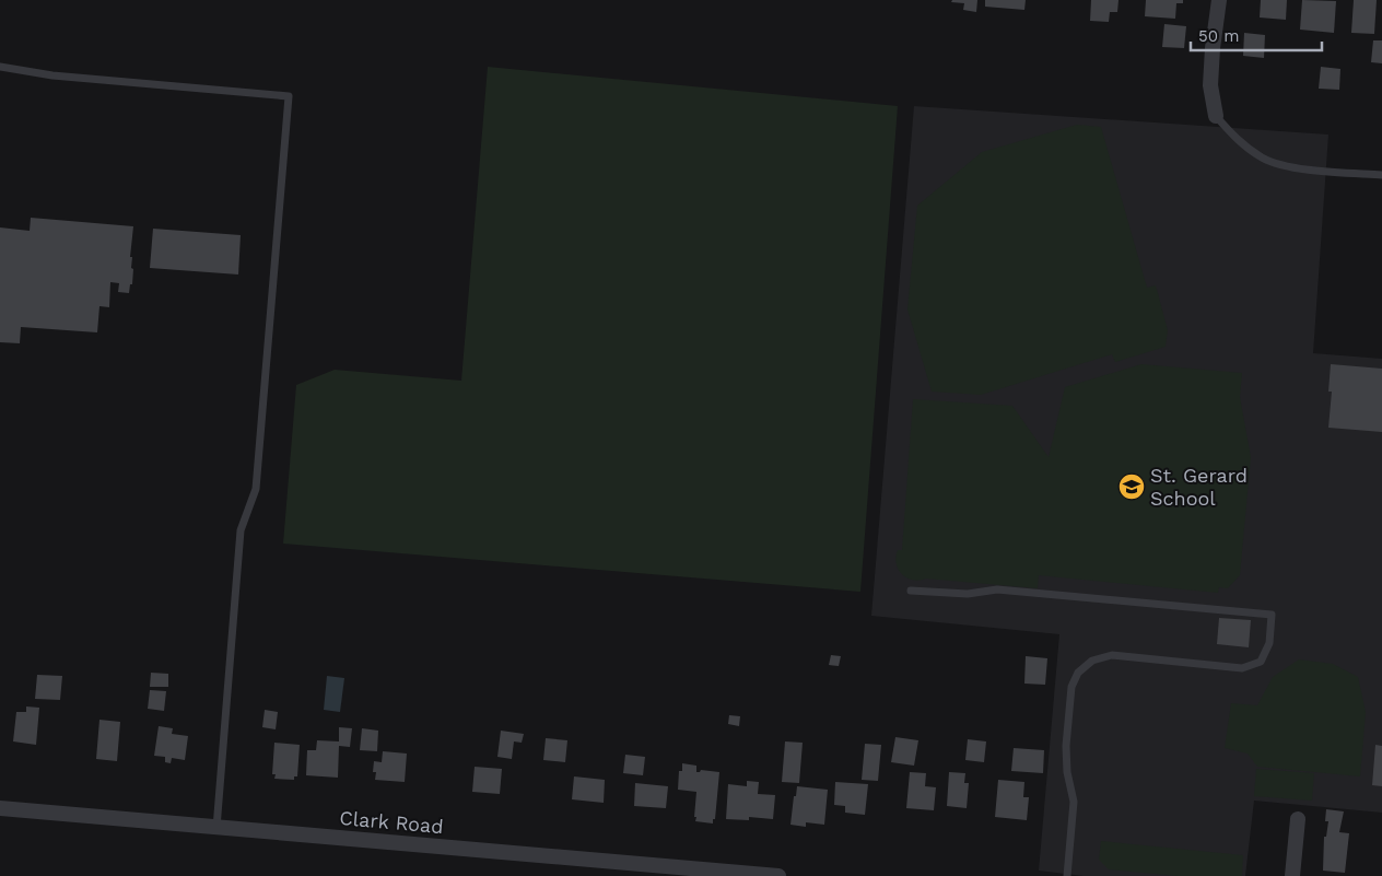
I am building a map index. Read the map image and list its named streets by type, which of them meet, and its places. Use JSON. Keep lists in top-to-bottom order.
{
  "streets": {
    "street": ["Clark Road"]
  },
  "places": {
    "school or university": ["St. Gerard School"]
  },
  "scale_bar": "50 m"
}
